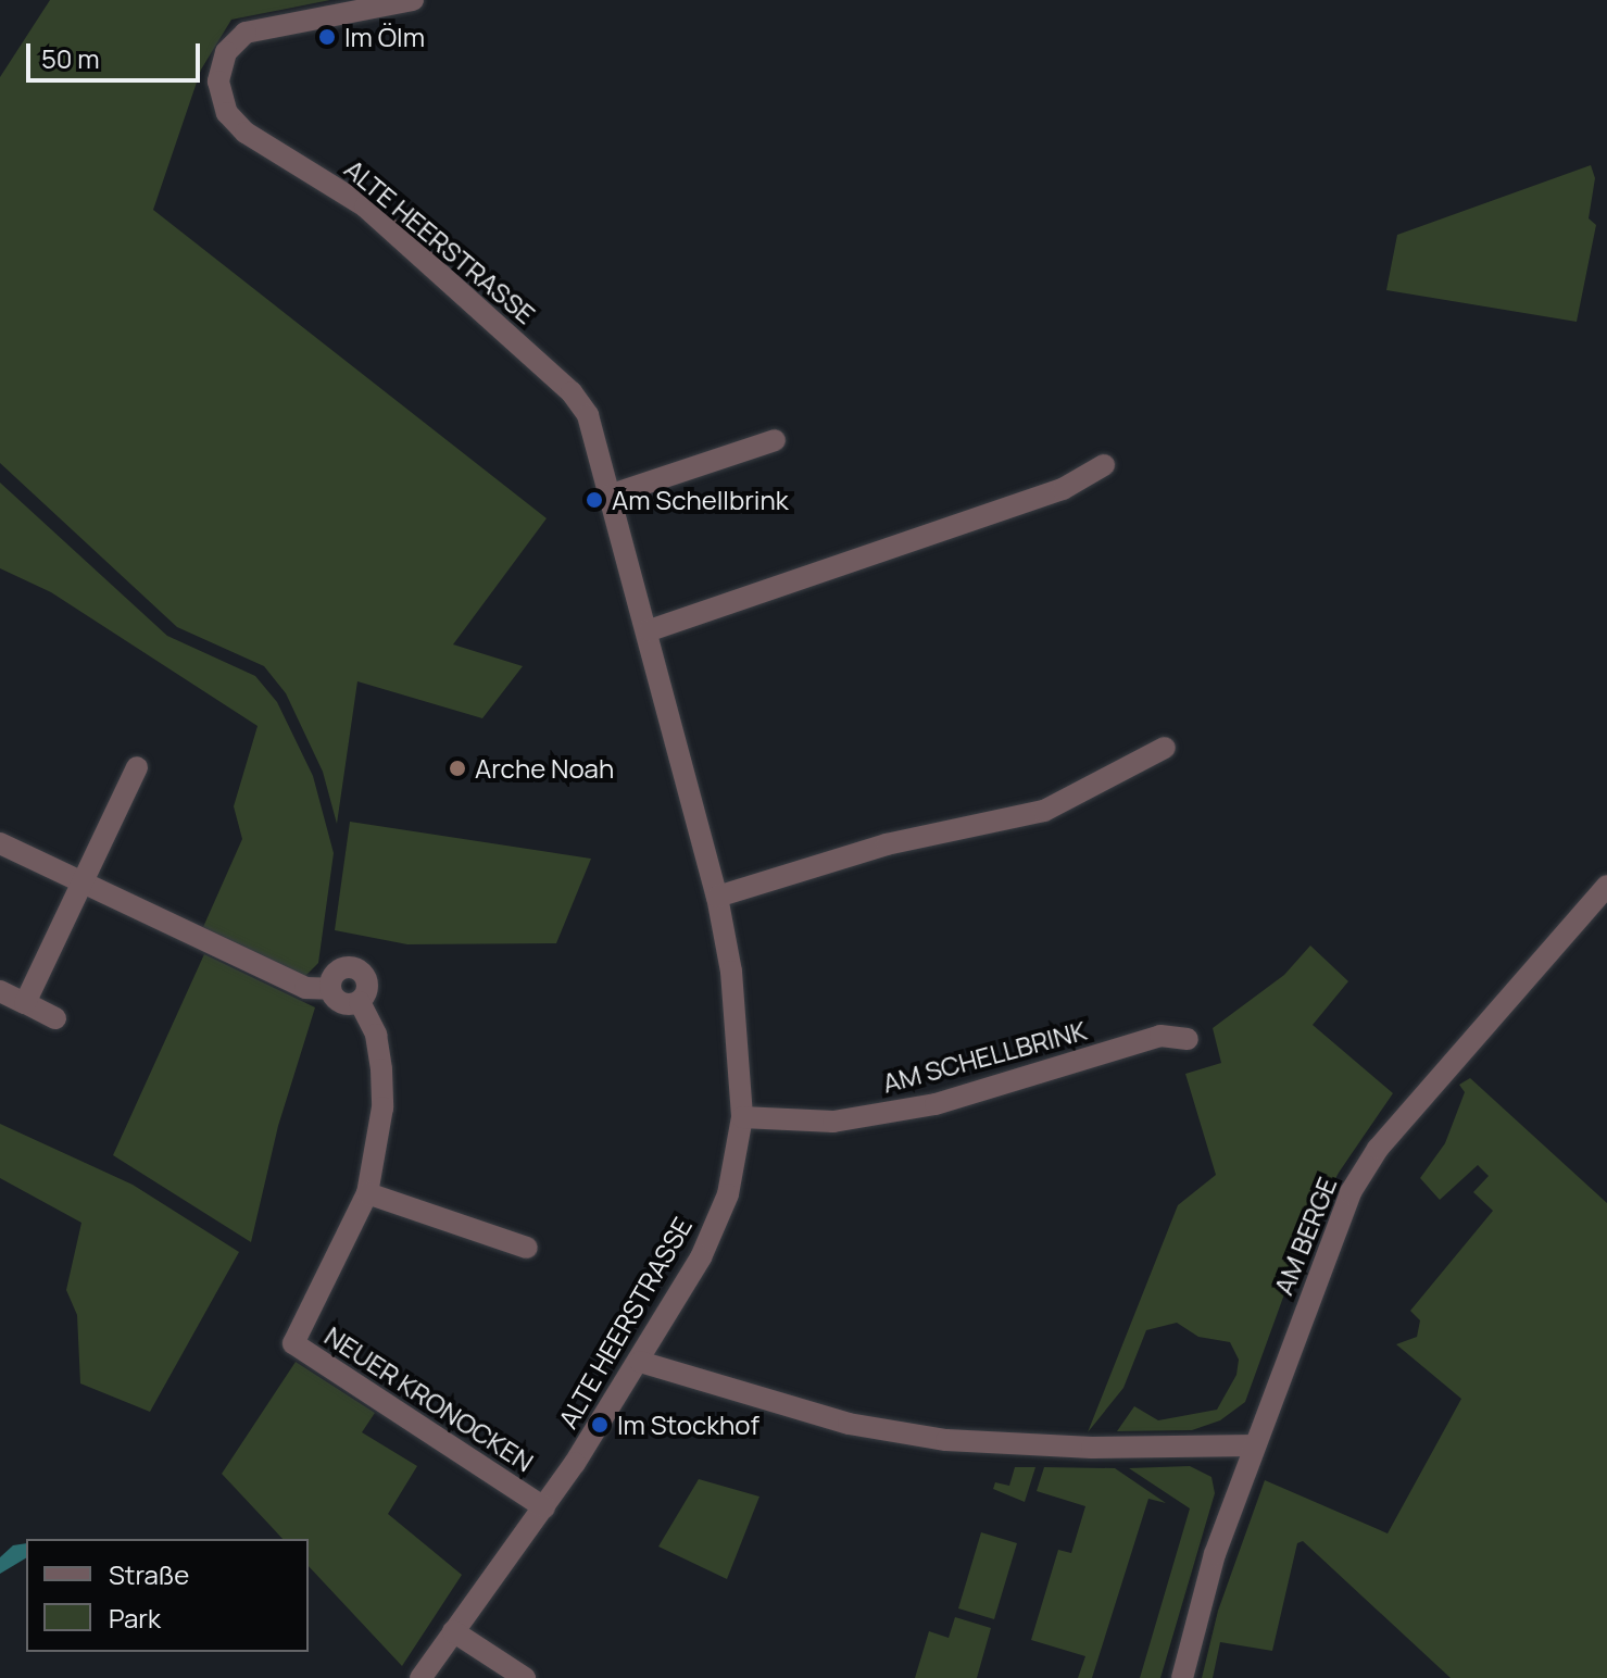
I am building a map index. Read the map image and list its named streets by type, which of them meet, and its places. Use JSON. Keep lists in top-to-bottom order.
{
  "streets": {
    "street": [
      "ALTE HEERSTRASSE",
      "AM SCHELLBRINK",
      "AM BERGE",
      "NEUER KRONOCKEN"
    ]
  },
  "crossings": [
    ["ALTE HEERSTRASSE", "AM SCHELLBRINK"],
    ["ALTE HEERSTRASSE", "NEUER KRONOCKEN"]
  ],
  "places": [
    "Im Ölm",
    "Am Schellbrink",
    "Arche Noah",
    "Im Stockhof"
  ],
  "legend": ["Straße", "Park"],
  "scale_bar": "50 m"
}
